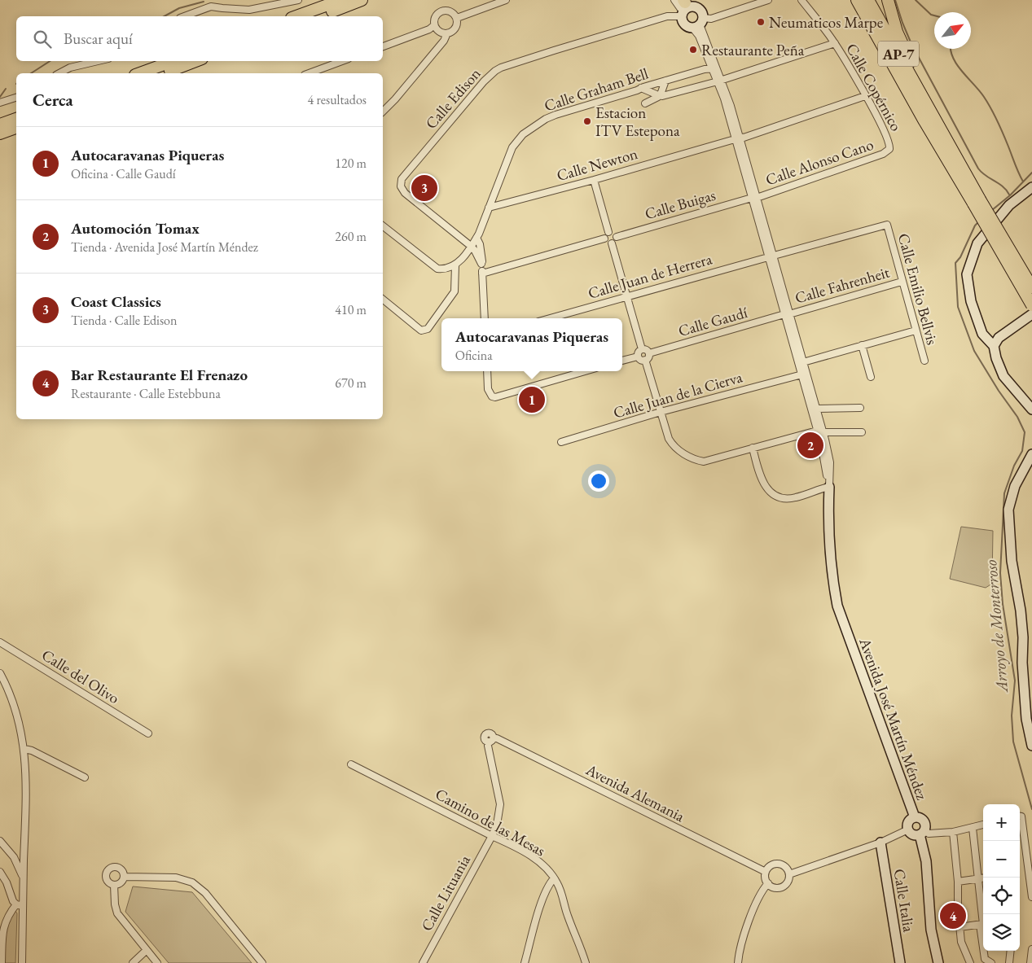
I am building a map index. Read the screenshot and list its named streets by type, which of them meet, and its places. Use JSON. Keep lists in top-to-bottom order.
{
  "streets": {
    "highway": ["AP-7"],
    "street": [
      "Calle Copérnico",
      "Calle Graham Bell",
      "Calle Edison",
      "Calle Alonso Cano",
      "Calle Newton",
      "Calle Buigas",
      "Calle Juan de Herrera",
      "Calle Fahrenheit",
      "Calle Emilio Bellvis",
      "Calle Gaudí",
      "Calle Juan de la Cierva",
      "Calle del Olivo",
      "Avenida José Martín Méndez",
      "Avenida Alemania",
      "Camino de las Mesas",
      "Calle Lituania",
      "Calle Italia"
    ]
  },
  "crossings": [
    ["Calle Copérnico", "Calle Graham Bell"],
    ["Calle Copérnico", "Calle Alonso Cano"],
    ["Calle Copérnico", "Calle Newton"],
    ["Calle Graham Bell", "Calle Edison"],
    ["Calle Graham Bell", "Calle Newton"],
    ["Calle Graham Bell", "Avenida José Martín Méndez"],
    ["Calle Alonso Cano", "Calle Buigas"],
    ["Calle Alonso Cano", "Avenida José Martín Méndez"],
    ["Calle Newton", "Avenida José Martín Méndez"],
    ["Calle Buigas", "Avenida José Martín Méndez"],
    ["Calle Juan de Herrera", "Calle Emilio Bellvis"],
    ["Calle Juan de Herrera", "Avenida José Martín Méndez"],
    ["Calle Fahrenheit", "Calle Emilio Bellvis"],
    ["Calle Fahrenheit", "Calle Gaudí"],
    ["Calle Fahrenheit", "Avenida José Martín Méndez"],
    ["Calle Gaudí", "Avenida José Martín Méndez"],
    ["Calle Juan de la Cierva", "Avenida José Martín Méndez"],
    ["Avenida Alemania", "Calle Lituania"],
    ["Camino de las Mesas", "Calle Lituania"]
  ],
  "water": ["Arroyo de Monterroso"],
  "places": ["Neumaticos Marpe", "Restaurante Peña", "Estacion ITV Estepona"],
  "north": "top right",
  "page": {
    "search": "Buscar aquí",
    "heading": ["Cerca", "4 resultados"],
    "list": [
      {
        "mark": "1",
        "name": "Autocaravanas Piqueras",
        "note": "Oficina · Calle Gaudí",
        "value": "120 m"
      },
      {
        "mark": "2",
        "name": "Automoción Tomax",
        "note": "Tienda · Avenida José Martín Méndez",
        "value": "260 m"
      },
      {
        "mark": "3",
        "name": "Coast Classics",
        "note": "Tienda · Calle Edison",
        "value": "410 m"
      },
      {
        "mark": "4",
        "name": "Bar Restaurante El Frenazo",
        "note": "Restaurante · Calle Estebbuna",
        "value": "670 m"
      }
    ],
    "pins": [
      "3",
      "1",
      "2",
      "4"
    ],
    "popup": ["Autocaravanas Piqueras", "Oficina"],
    "map_buttons": ["+", "−"]
  }
}
